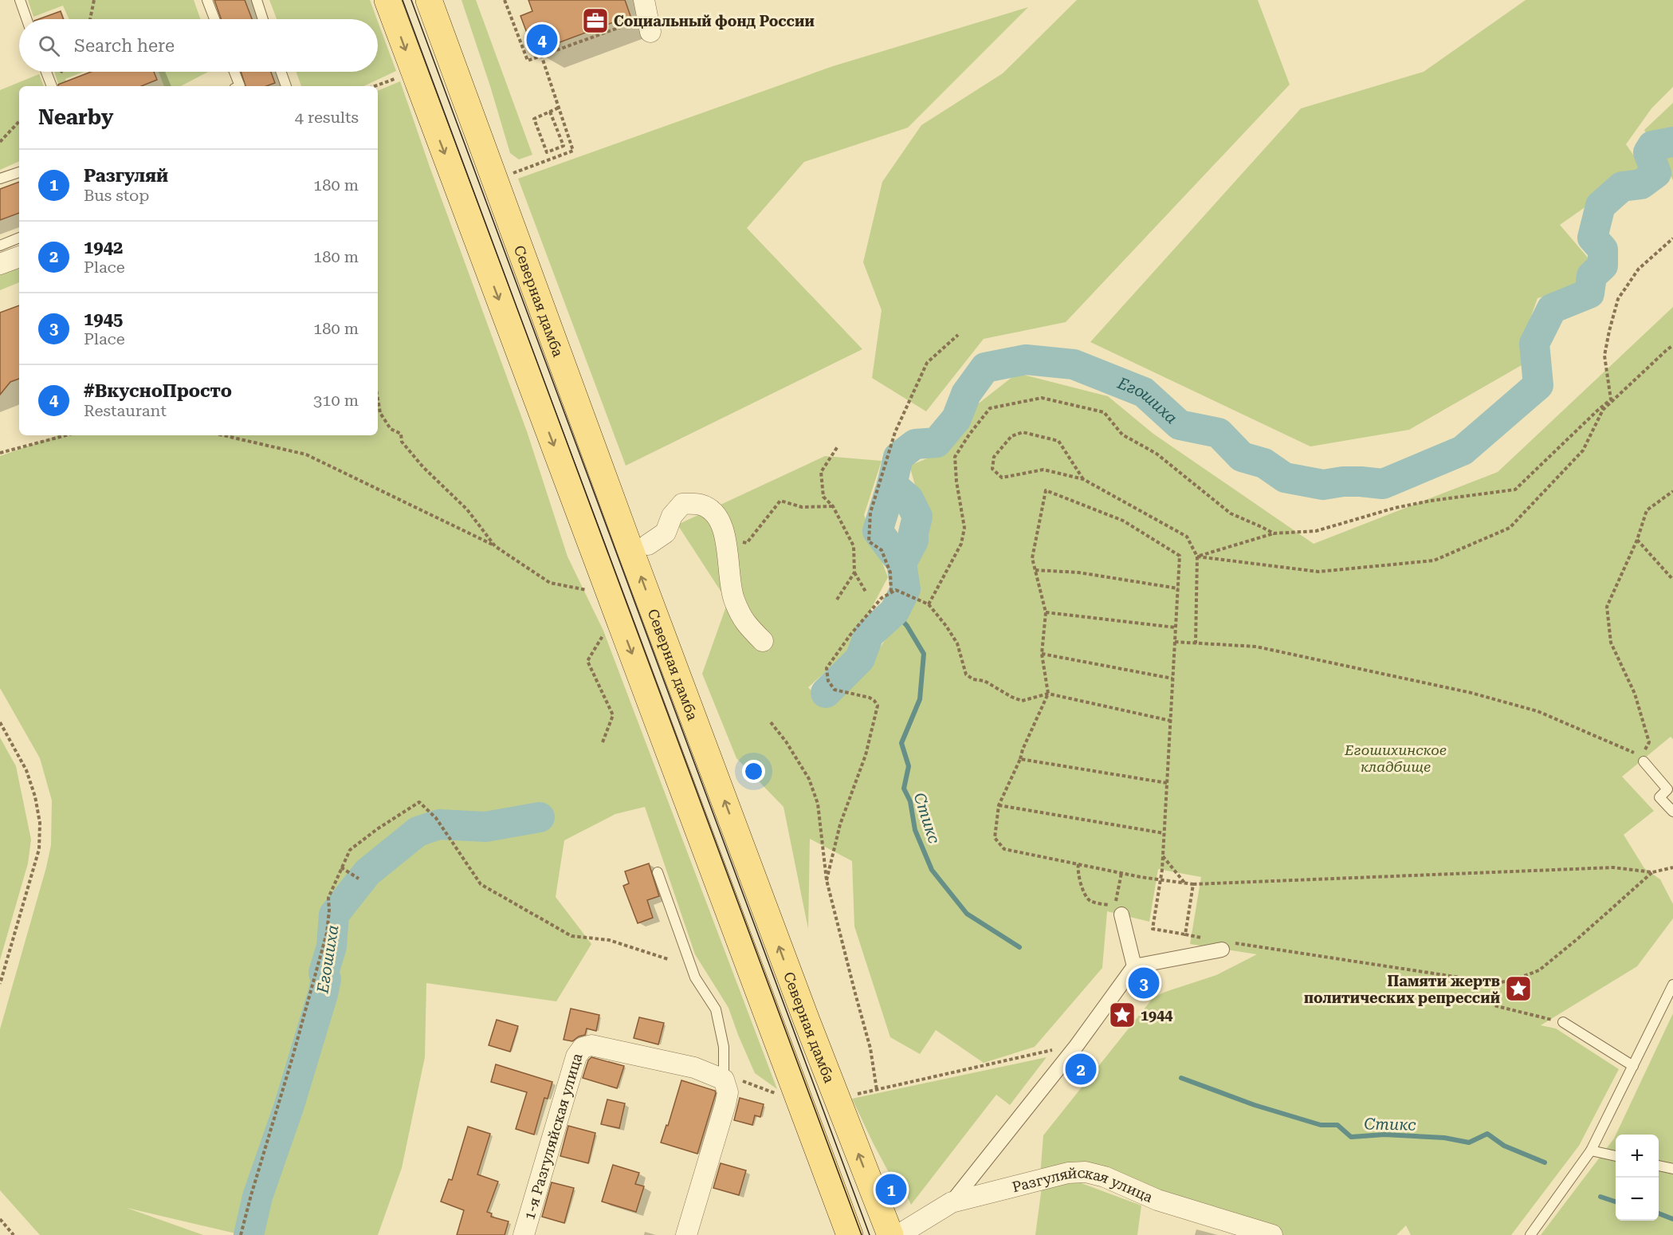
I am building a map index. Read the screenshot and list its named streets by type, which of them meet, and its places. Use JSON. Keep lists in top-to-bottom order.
{
  "streets": {
    "main road": ["Северная дамба"],
    "street": ["1-я Разгуляйская улица", "Разгуляйская улица"]
  },
  "water": ["Егошиха", "Стикс"],
  "parks": ["Егошихинское кладбище"],
  "places": {
    "office": ["Социальный фонд России"],
    "place": ["Памяти жертв политических репрессий", "1944"]
  },
  "page": {
    "search": "Search here",
    "pins": [
      "4",
      "3",
      "2",
      "1"
    ],
    "heading": ["Nearby", "4 results"],
    "list": [
      {
        "mark": "1",
        "name": "Разгуляй",
        "note": "Bus stop",
        "value": "180 m"
      },
      {
        "mark": "2",
        "name": "1942",
        "note": "Place",
        "value": "180 m"
      },
      {
        "mark": "3",
        "name": "1945",
        "note": "Place",
        "value": "180 m"
      },
      {
        "mark": "4",
        "name": "#ВкусноПросто",
        "note": "Restaurant",
        "value": "310 m"
      }
    ],
    "map_buttons": ["+", "−"]
  }
}
